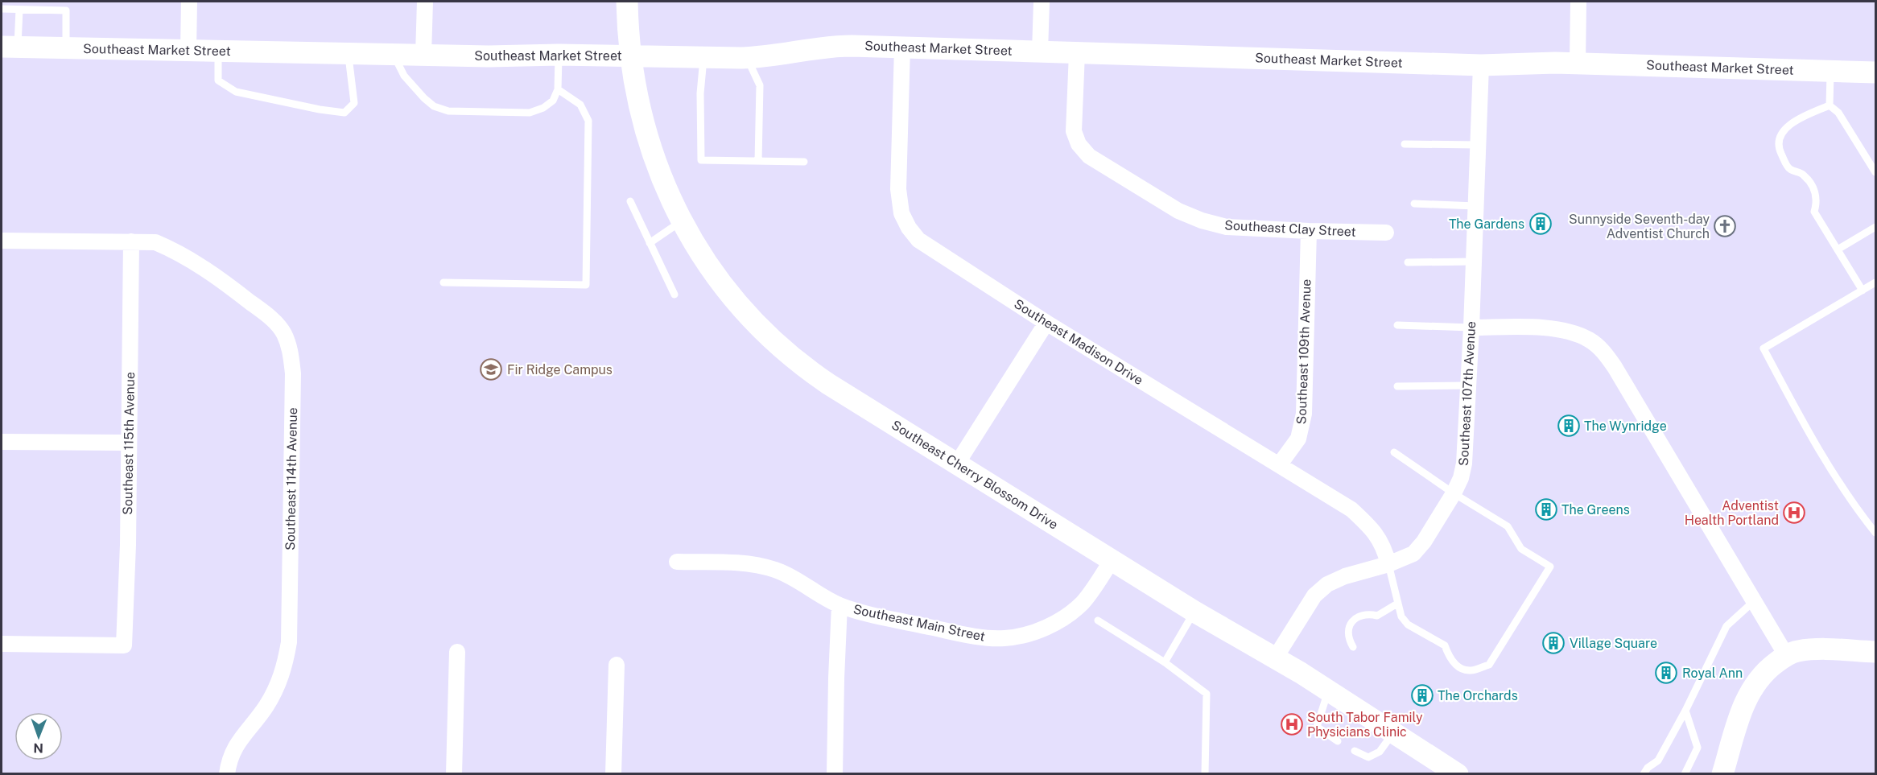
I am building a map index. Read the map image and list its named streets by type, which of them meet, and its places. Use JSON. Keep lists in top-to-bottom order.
{
  "streets": {
    "street": [
      "Southeast Market Street",
      "Southeast Clay Street",
      "Southeast Madison Drive",
      "Southeast 109th Avenue",
      "Southeast 107th Avenue",
      "Southeast 115th Avenue",
      "Southeast Cherry Blossom Drive",
      "Southeast 114th Avenue",
      "Southeast Main Street"
    ]
  },
  "crossings": [
    ["Southeast Market Street", "Southeast Clay Street"],
    ["Southeast Market Street", "Southeast Madison Drive"],
    ["Southeast Market Street", "Southeast 107th Avenue"],
    ["Southeast Market Street", "Southeast Cherry Blossom Drive"],
    ["Southeast Clay Street", "Southeast 109th Avenue"],
    ["Southeast Madison Drive", "Southeast 109th Avenue"],
    ["Southeast Madison Drive", "Southeast 107th Avenue"],
    ["Southeast 107th Avenue", "Southeast Cherry Blossom Drive"],
    ["Southeast 115th Avenue", "Southeast 114th Avenue"],
    ["Southeast Cherry Blossom Drive", "Southeast Main Street"]
  ],
  "places": {
    "building": [
      "The Gardens",
      "The Wynridge",
      "The Greens",
      "Village Square",
      "Royal Ann",
      "The Orchards"
    ],
    "church": ["Sunnyside Seventh-day Adventist Church"],
    "school or university": ["Fir Ridge Campus"],
    "hospital": ["Adventist Health Portland", "South Tabor Family Physicians Clinic"]
  },
  "north": "bottom"
}
